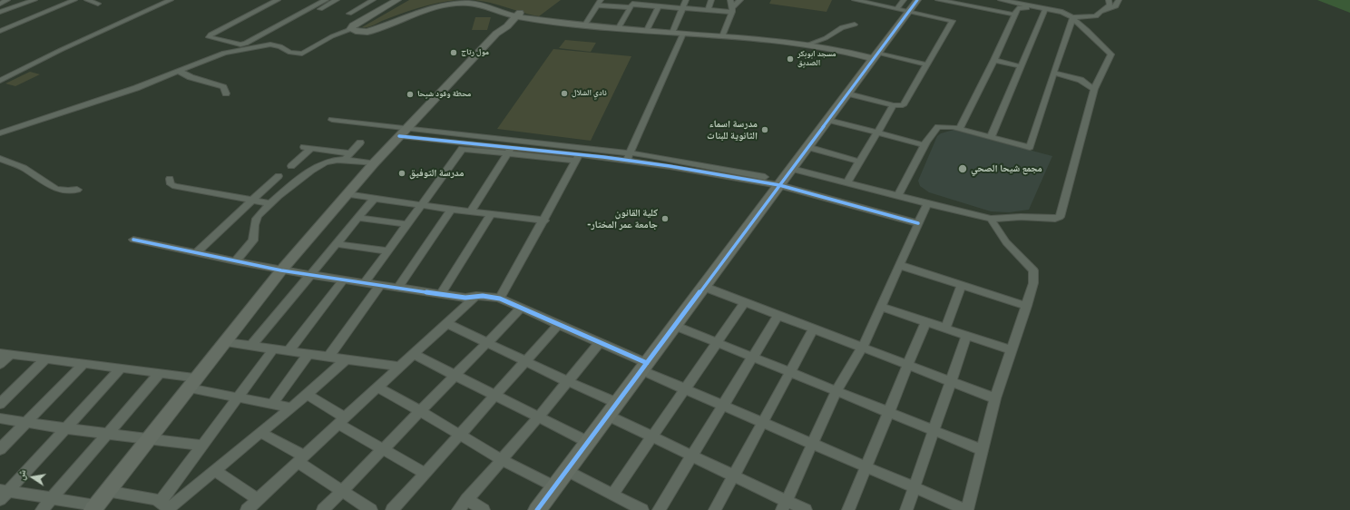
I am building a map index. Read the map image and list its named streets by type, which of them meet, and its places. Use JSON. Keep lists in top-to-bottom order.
{
  "places": [
    "مول رتاج",
    "مسجد ابوبكر الصديق",
    "نادي الشلال",
    "محطة وقود شيحا",
    "مدرسة اسماء الثانوية للبنات",
    "مجمع شيحا الصحي",
    "مدرسة التوفيق",
    "كلية القانون -جامعة عمر المختار"
  ],
  "north": "left"
}
